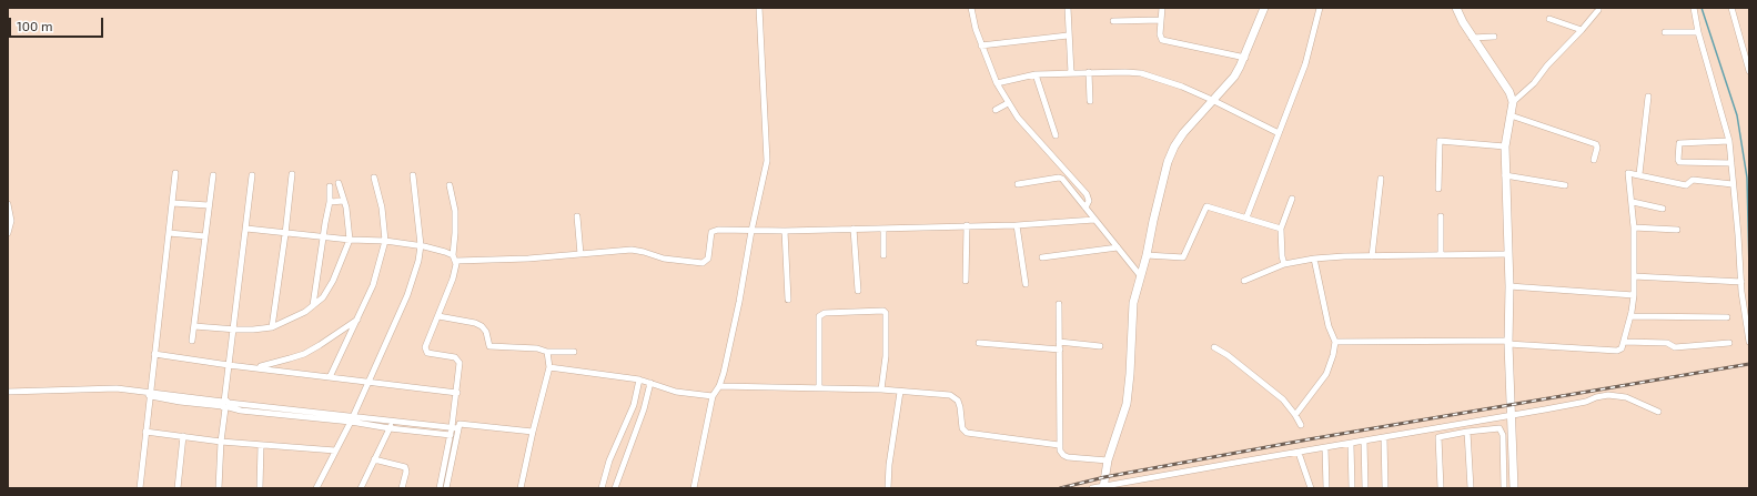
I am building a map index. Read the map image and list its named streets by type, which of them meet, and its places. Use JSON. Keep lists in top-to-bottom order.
{
  "scale_bar": "100 m"
}
